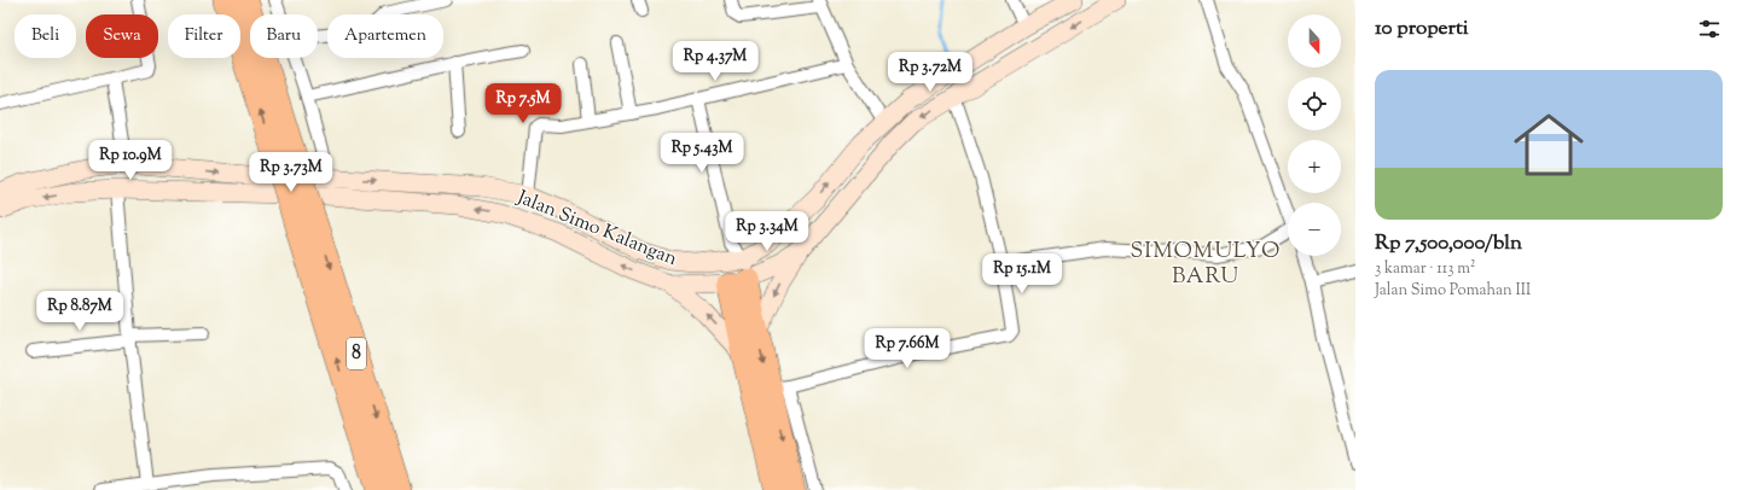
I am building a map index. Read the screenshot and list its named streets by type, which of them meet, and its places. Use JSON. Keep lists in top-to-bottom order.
{
  "streets": {
    "highway": ["8"],
    "main road": ["Jalan Simo Kalangan"]
  },
  "districts": ["SIMOMULYO BARU"],
  "north": "bottom",
  "page": {
    "heading": "10 properti",
    "map_buttons": ["+", "−"],
    "chip": [
      "Beli",
      "Sewa",
      "Filter",
      "Baru",
      "Apartemen"
    ],
    "price": [
      "Rp 4.37M",
      "Rp 3.72M",
      "Rp 7.5M",
      "Rp 5.43M",
      "Rp 10.9M",
      "Rp 3.73M",
      "Rp 3.34M",
      "Rp 15.1M",
      "Rp 8.87M",
      "Rp 7.66M"
    ],
    "list": [
      {
        "name": "Rp 7,500,000/bln",
        "note": "3 kamar · 113 m² · Jalan Simo Pomahan III"
      }
    ]
  }
}
